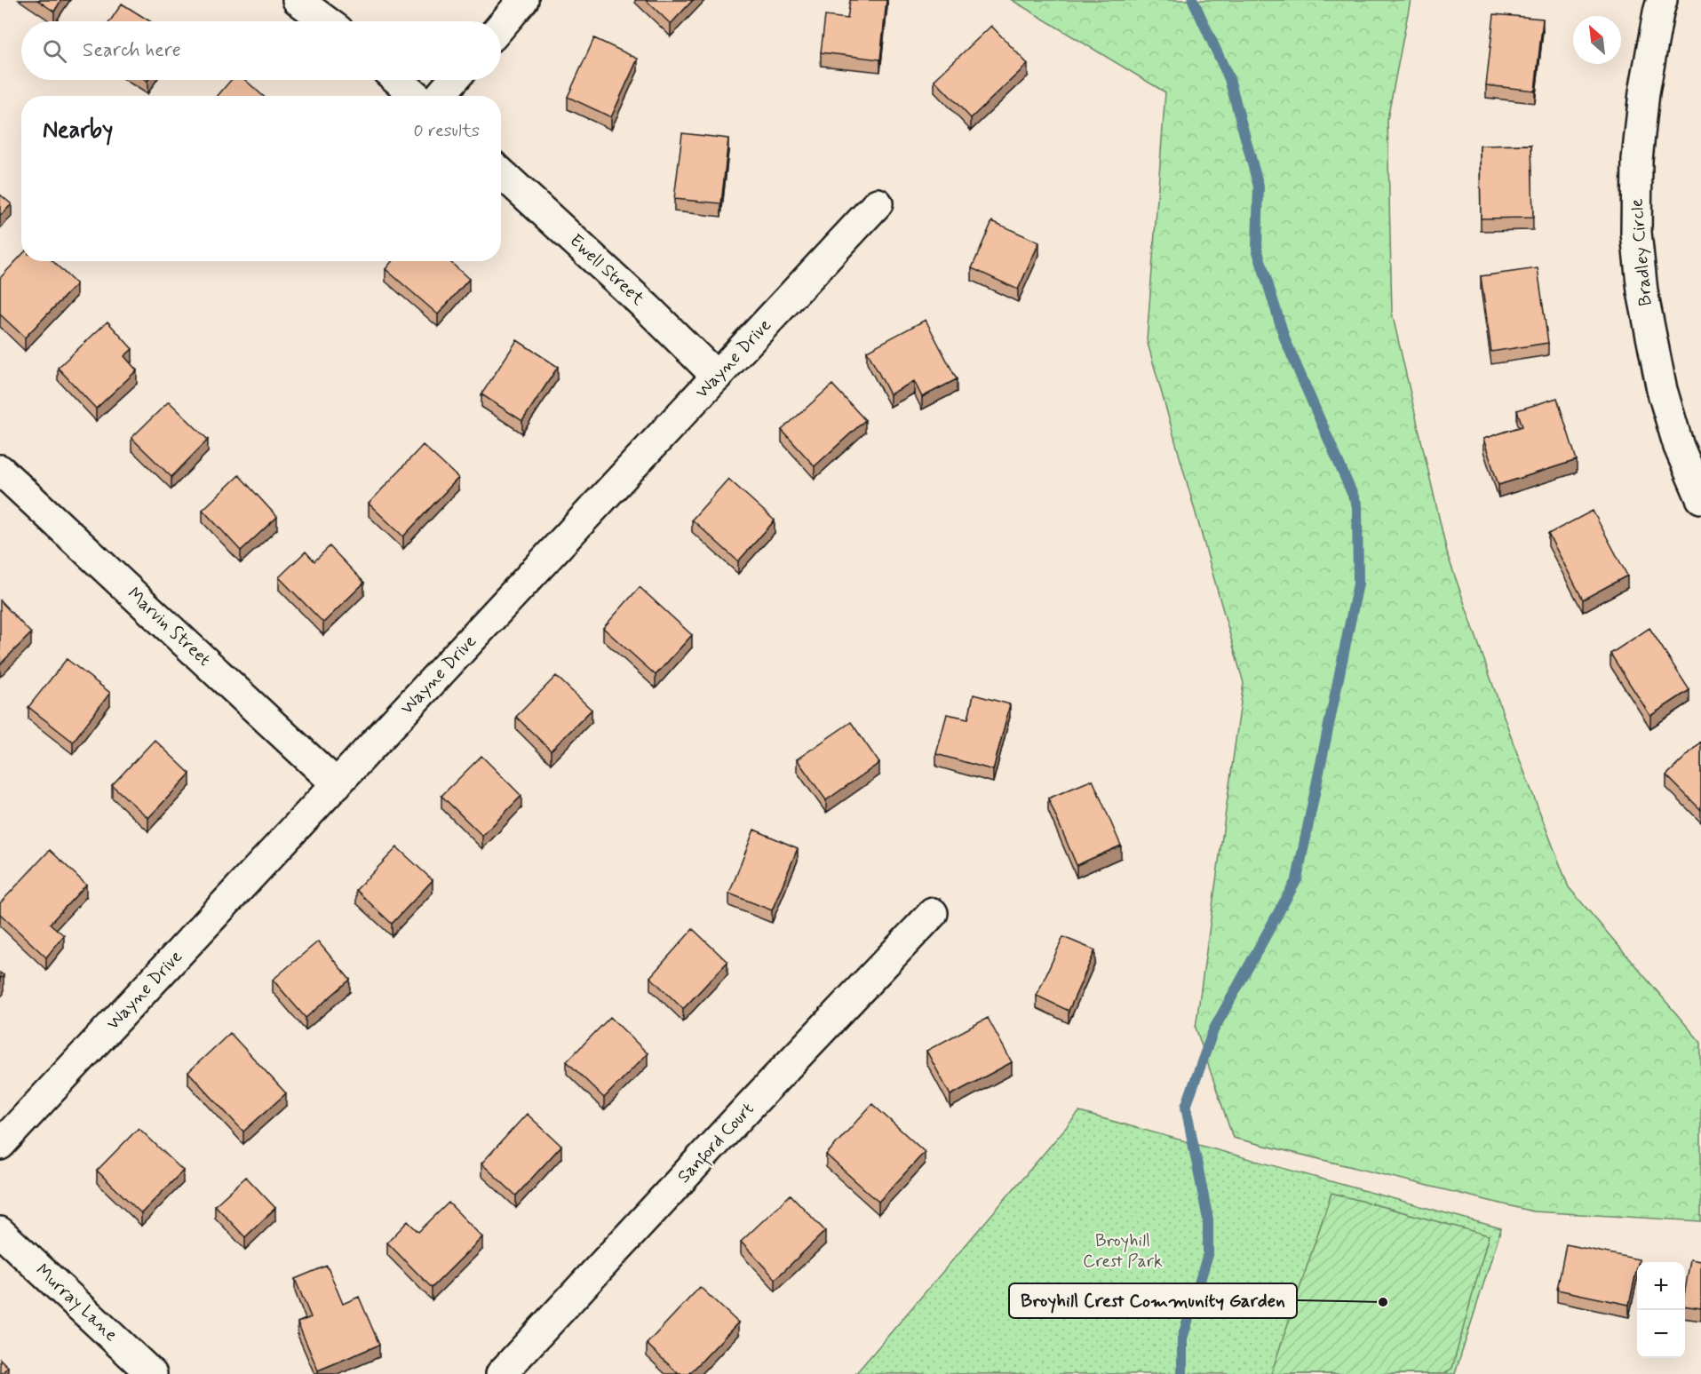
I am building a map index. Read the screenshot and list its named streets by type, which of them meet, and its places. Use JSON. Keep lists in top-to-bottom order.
{
  "streets": {
    "street": [
      "Bradley Circle",
      "Ewell Street",
      "Wayne Drive",
      "Marvin Street",
      "Sanford Court",
      "Murray Lane"
    ]
  },
  "crossings": [
    ["Ewell Street", "Wayne Drive"],
    ["Wayne Drive", "Marvin Street"]
  ],
  "parks": ["Broyhill Crest Park"],
  "places": ["Broyhill Crest Community Garden"],
  "north": "top left",
  "page": {
    "search": "Search here",
    "heading": ["Nearby", "0 results"],
    "map_buttons": ["+", "−"]
  }
}
